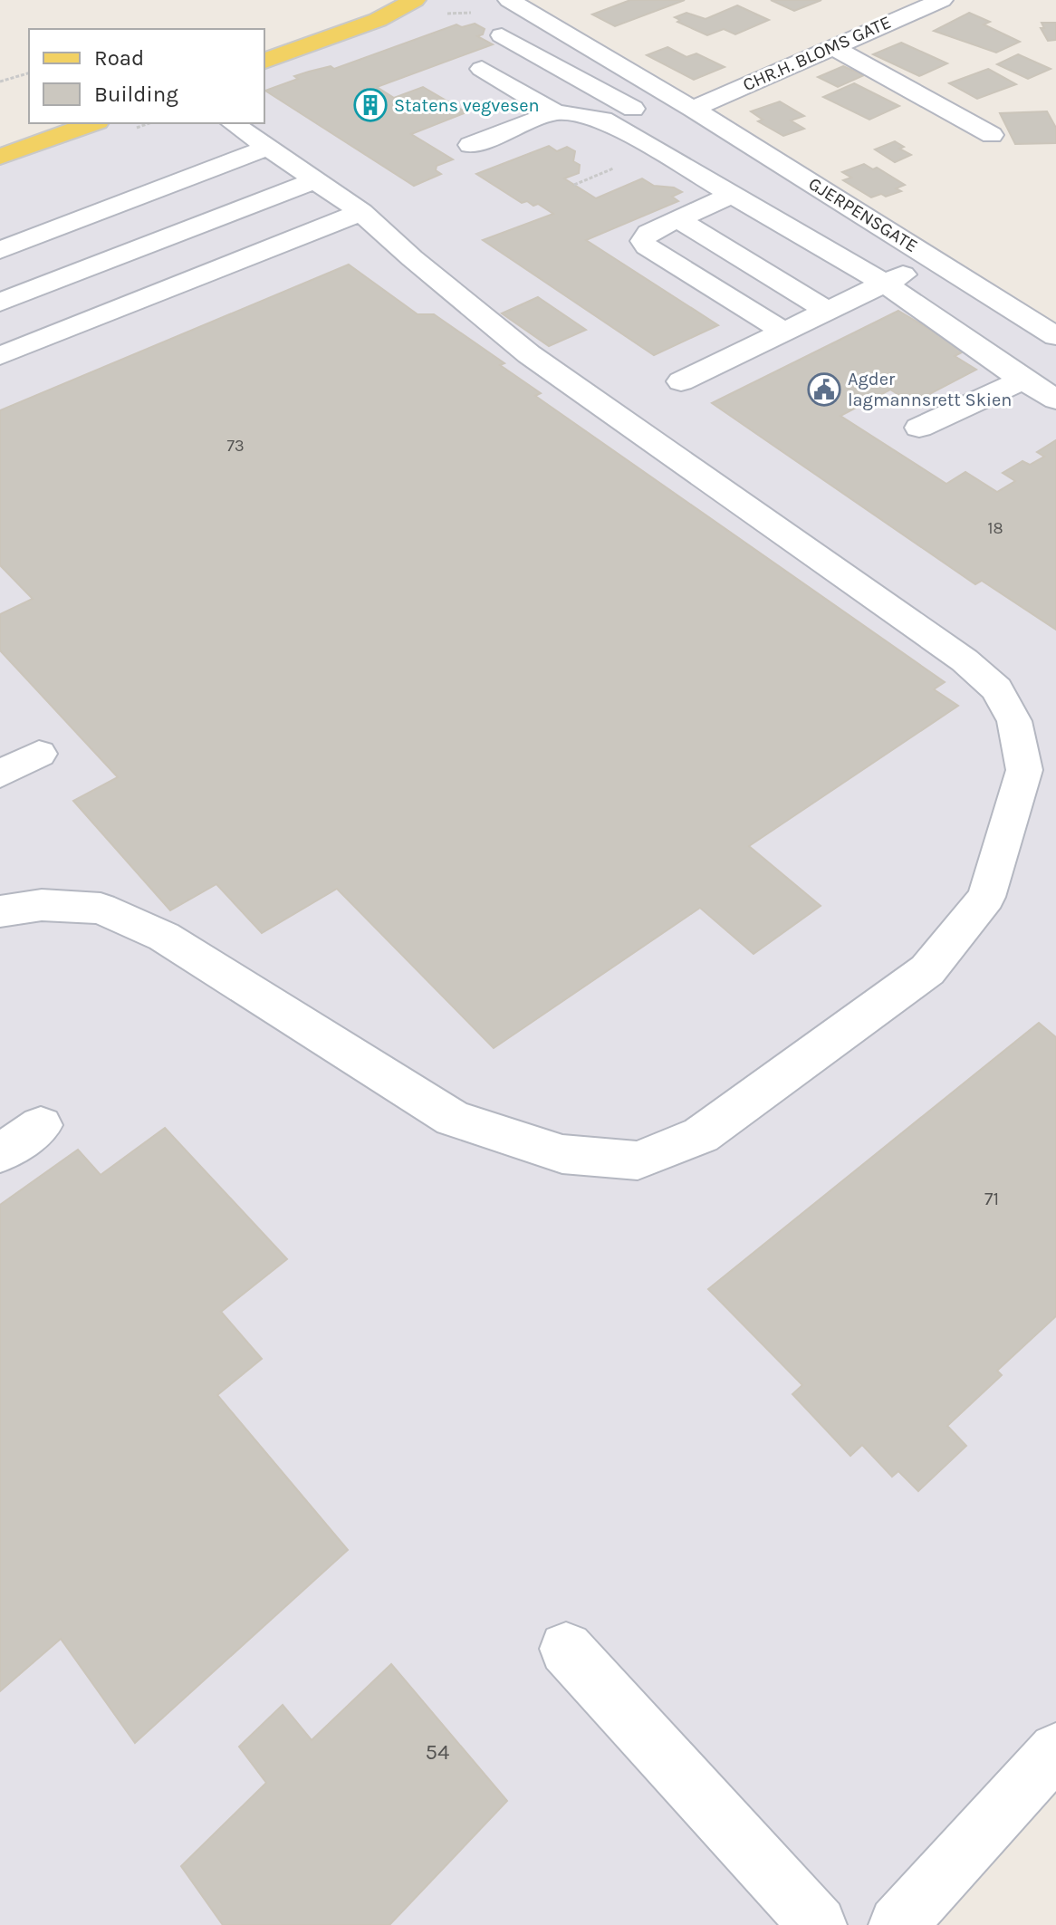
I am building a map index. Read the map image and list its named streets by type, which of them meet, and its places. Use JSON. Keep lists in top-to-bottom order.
{
  "streets": {
    "street": ["CHR.H. BLOMS GATE", "GJERPENSGATE"]
  },
  "crossings": [
    ["CHR.H. BLOMS GATE", "GJERPENSGATE"]
  ],
  "places": {
    "building": ["Statens vegvesen"],
    "public building": ["Agder lagmannsrett Skien"]
  },
  "house_numbers": [
    "73",
    "18",
    "71",
    "54"
  ],
  "legend": ["Road", "Building"]
}
